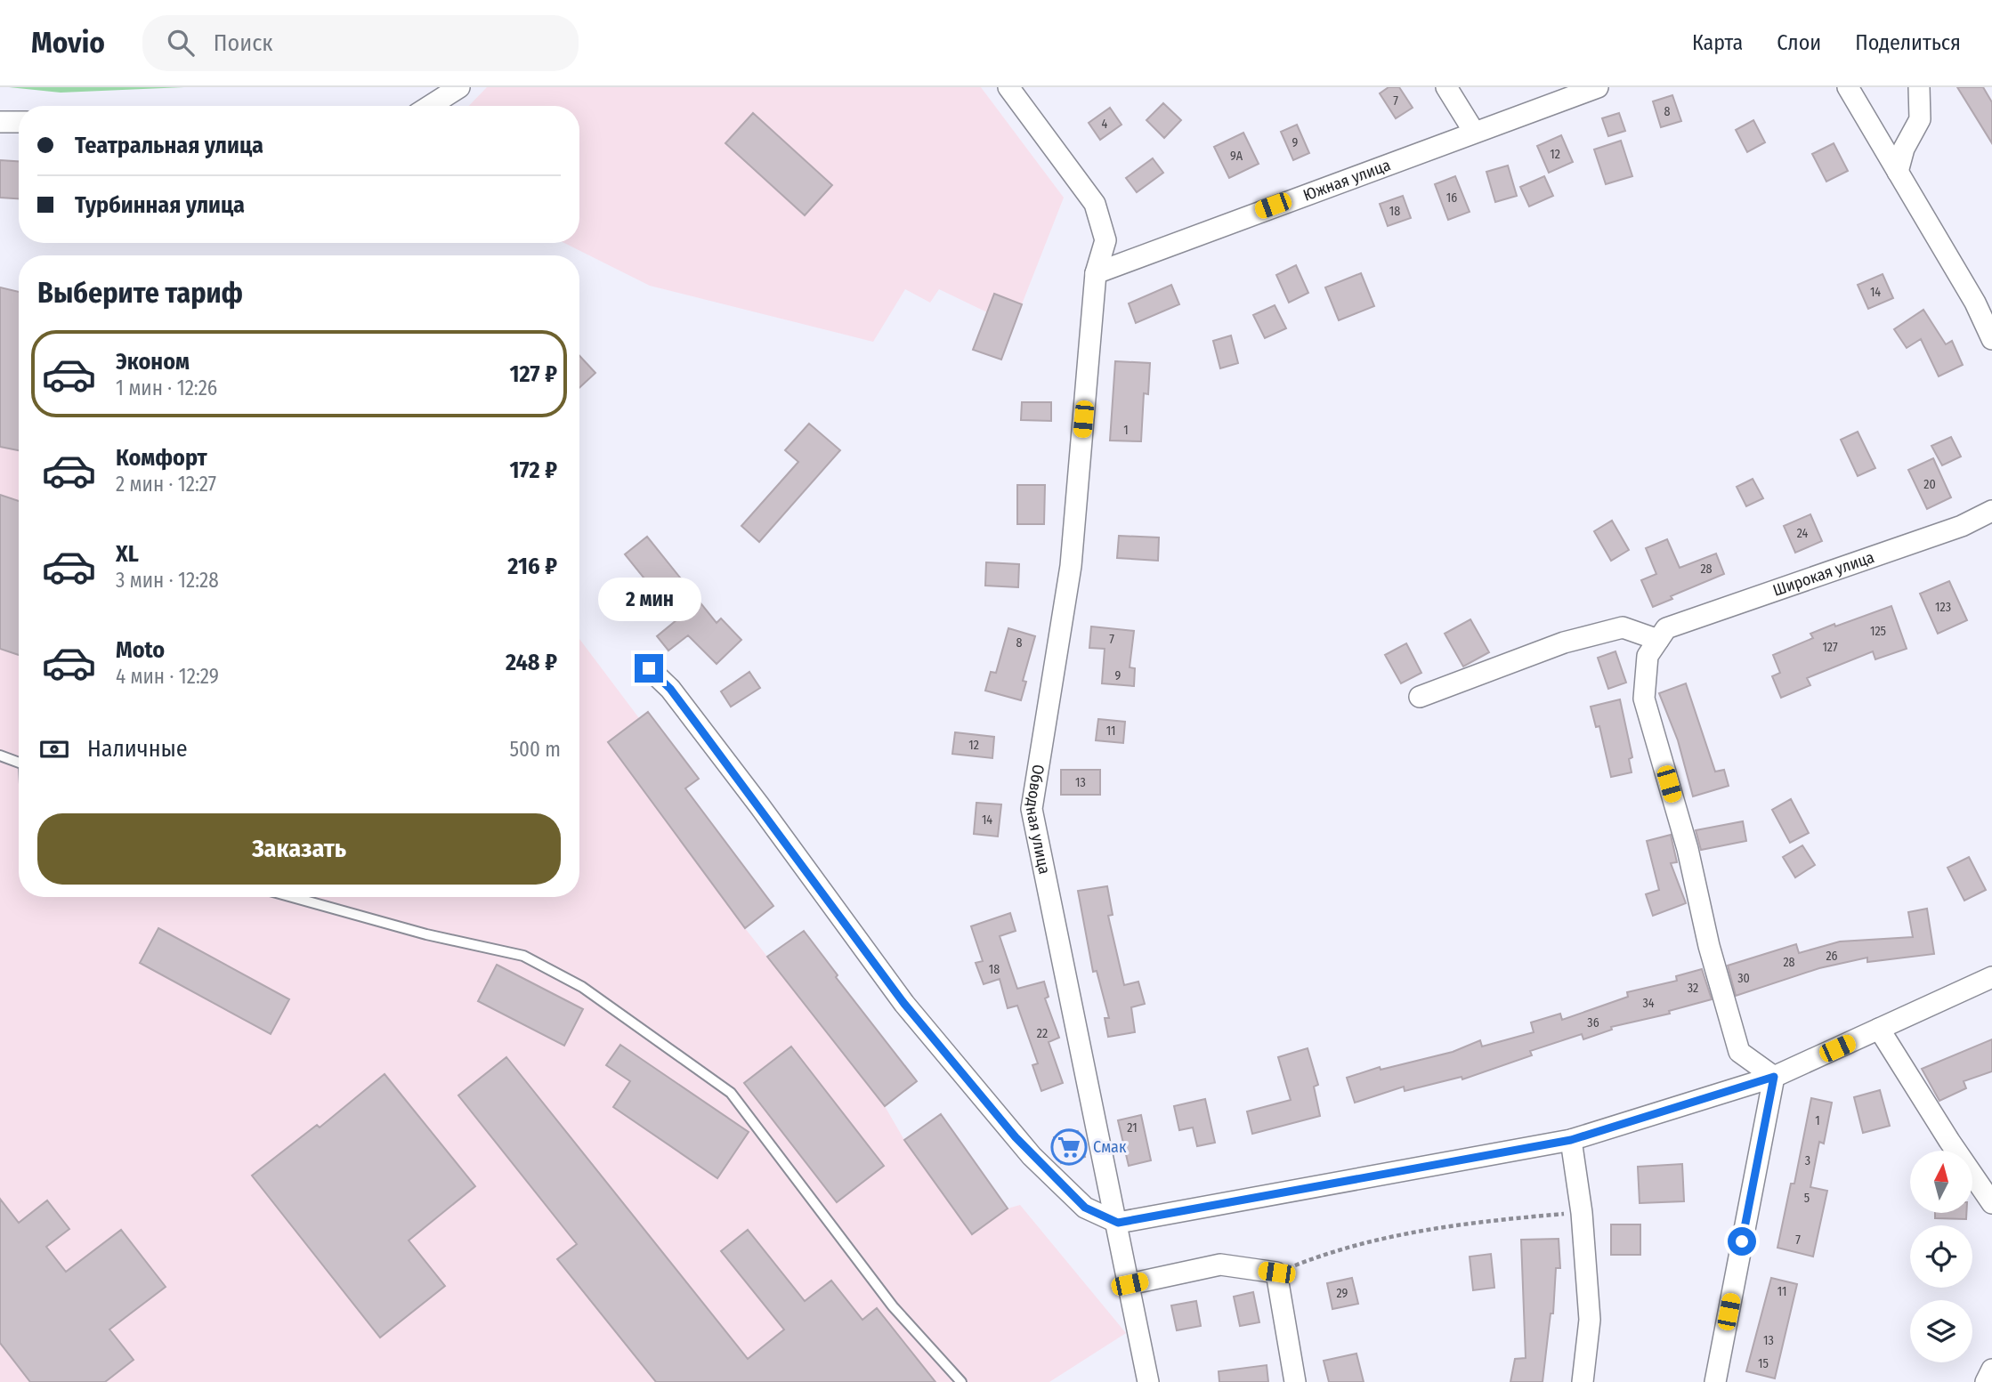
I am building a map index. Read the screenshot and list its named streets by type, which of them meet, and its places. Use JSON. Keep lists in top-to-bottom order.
{
  "streets": {
    "street": ["Южная улица", "Широкая улица", "Обводная улица"]
  },
  "crossings": [
    ["Южная улица", "Обводная улица"]
  ],
  "places": {
    "supermarket": ["Смак"]
  },
  "house_numbers": [
    "7",
    "8",
    "4",
    "9",
    "12",
    "9А",
    "16",
    "18",
    "14",
    "1",
    "20",
    "24",
    "28",
    "123",
    "125",
    "7",
    "8",
    "127",
    "9",
    "11",
    "12",
    "13",
    "14",
    "26",
    "28",
    "18",
    "30",
    "32",
    "34",
    "36",
    "22",
    "1",
    "21",
    "3",
    "5",
    "7",
    "11",
    "29",
    "13",
    "15"
  ],
  "north": "top",
  "page": {
    "header": "Movio",
    "search": "Поиск",
    "nav": ["Карта", "Слои", "Поделиться"],
    "banner": ["Театральная улица", "Турбинная улица"],
    "heading": "Выберите тариф",
    "list": [
      {
        "name": "Эконом",
        "note": "1 мин · 12:26",
        "value": "127 ₽"
      },
      {
        "name": "Комфорт",
        "note": "2 мин · 12:27",
        "value": "172 ₽"
      },
      {
        "name": "XL",
        "note": "3 мин · 12:28",
        "value": "216 ₽"
      },
      {
        "name": "Moto",
        "note": "4 мин · 12:29",
        "value": "248 ₽"
      }
    ],
    "bubble": "2 мин",
    "pay": ["Наличные", "500 m"],
    "buttons": "Заказать"
  }
}
